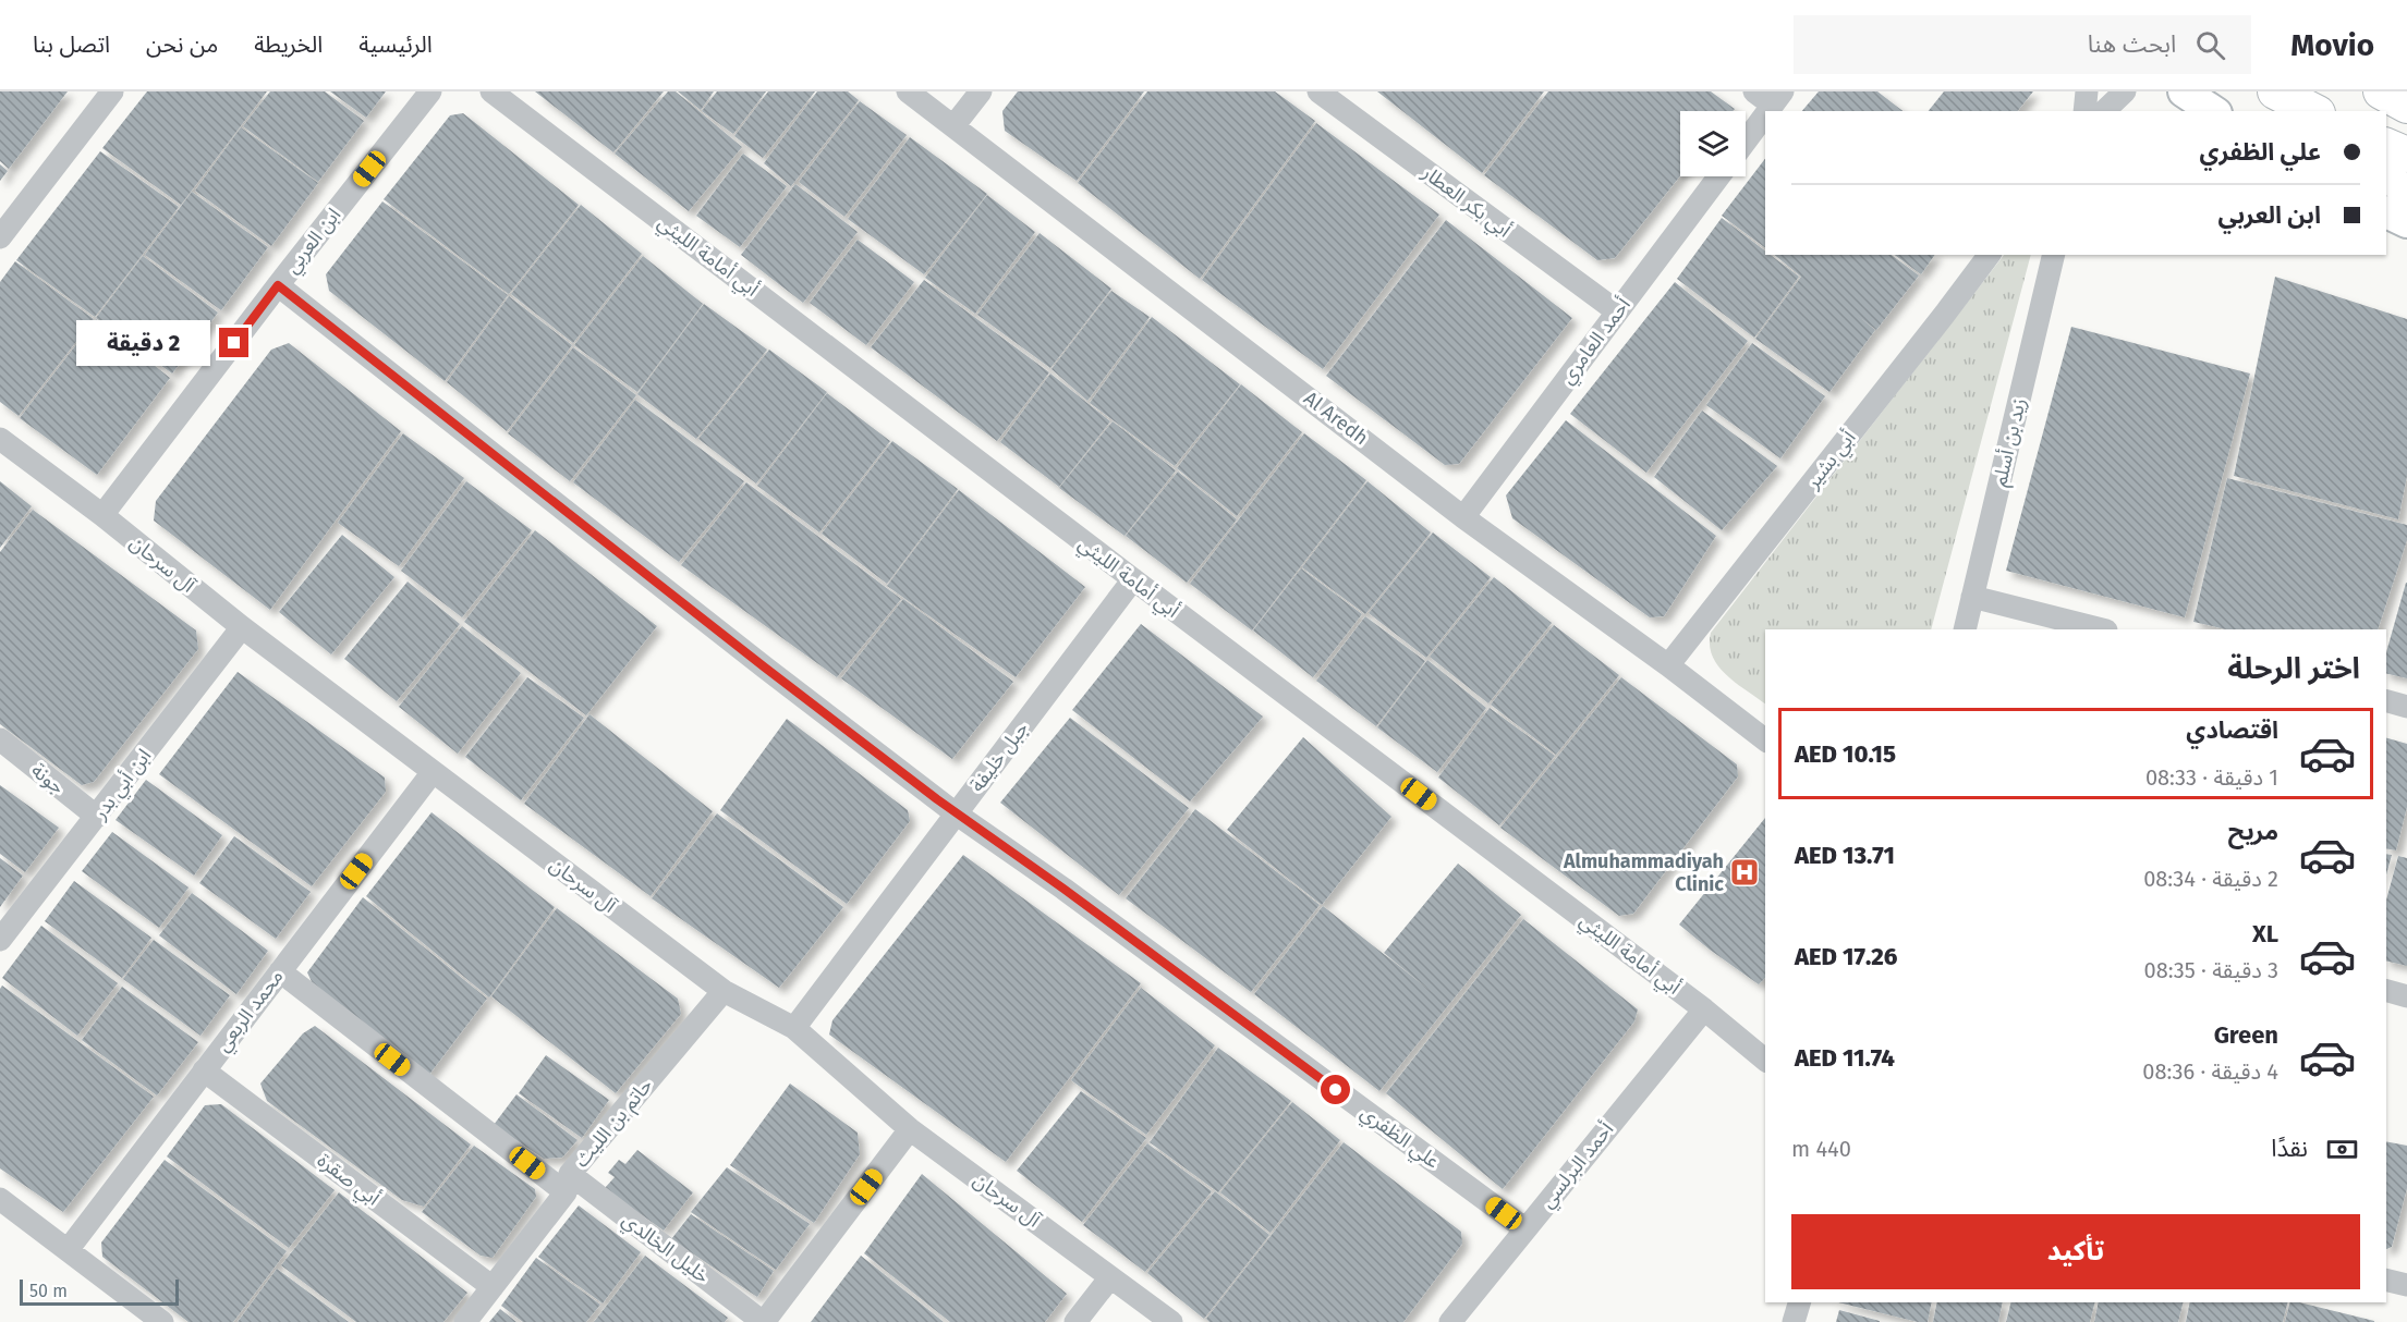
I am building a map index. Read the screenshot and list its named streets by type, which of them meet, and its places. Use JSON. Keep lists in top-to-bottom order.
{
  "streets": {
    "street": [
      "أبي بكر العطار",
      "ابن العربي",
      "أبي أمامة الليثي",
      "أحمد العامري",
      "Al Aredh",
      "زيد بن أسلم",
      "أبي بشير",
      "آل سرحان",
      "جبل خليفة",
      "جونة",
      "ابن أبي بدر",
      "محمد الربعي",
      "حاتم بن الليث",
      "علي الظفري",
      "أحمد البرلسي",
      "أبي صقرة",
      "خليل الخالدي"
    ]
  },
  "crossings": [
    ["أبي بكر العطار", "أحمد العامري"],
    ["ابن العربي", "آل سرحان"],
    ["ابن العربي", "علي الظفري"],
    ["أبي أمامة الليثي", "جبل خليفة"],
    ["أبي أمامة الليثي", "أحمد البرلسي"],
    ["أحمد العامري", "Al Aredh"],
    ["Al Aredh", "أبي بشير"],
    ["آل سرحان", "جبل خليفة"],
    ["آل سرحان", "ابن أبي بدر"],
    ["آل سرحان", "محمد الربعي"],
    ["آل سرحان", "حاتم بن الليث"],
    ["جبل خليفة", "علي الظفري"],
    ["جونة", "ابن أبي بدر"],
    ["محمد الربعي", "أبي صقرة"],
    ["محمد الربعي", "خليل الخالدي"],
    ["حاتم بن الليث", "أبي صقرة"],
    ["حاتم بن الليث", "خليل الخالدي"],
    ["علي الظفري", "أحمد البرلسي"]
  ],
  "places": {
    "hospital": ["Almuhammadiyah Clinic"]
  },
  "scale_bar": "50 m",
  "page": {
    "header": "Movio",
    "search": "ابحث هنا",
    "nav": [
      "الرئيسية",
      "الخريطة",
      "من نحن",
      "اتصل بنا"
    ],
    "banner": ["علي الظفري", "ابن العربي"],
    "bubble": "2 دقيقة",
    "heading": "اختر الرحلة",
    "list": [
      {
        "name": "اقتصادي",
        "note": "1 دقيقة · 08:33",
        "value": "AED 10.15"
      },
      {
        "name": "مريح",
        "note": "2 دقيقة · 08:34",
        "value": "AED 13.71"
      },
      {
        "name": "XL",
        "note": "3 دقيقة · 08:35",
        "value": "AED 17.26"
      },
      {
        "name": "Green",
        "note": "4 دقيقة · 08:36",
        "value": "AED 11.74"
      }
    ],
    "pay": ["نقدًا", "440 m"],
    "buttons": "تأكيد",
    "scale": "50 m"
  }
}
